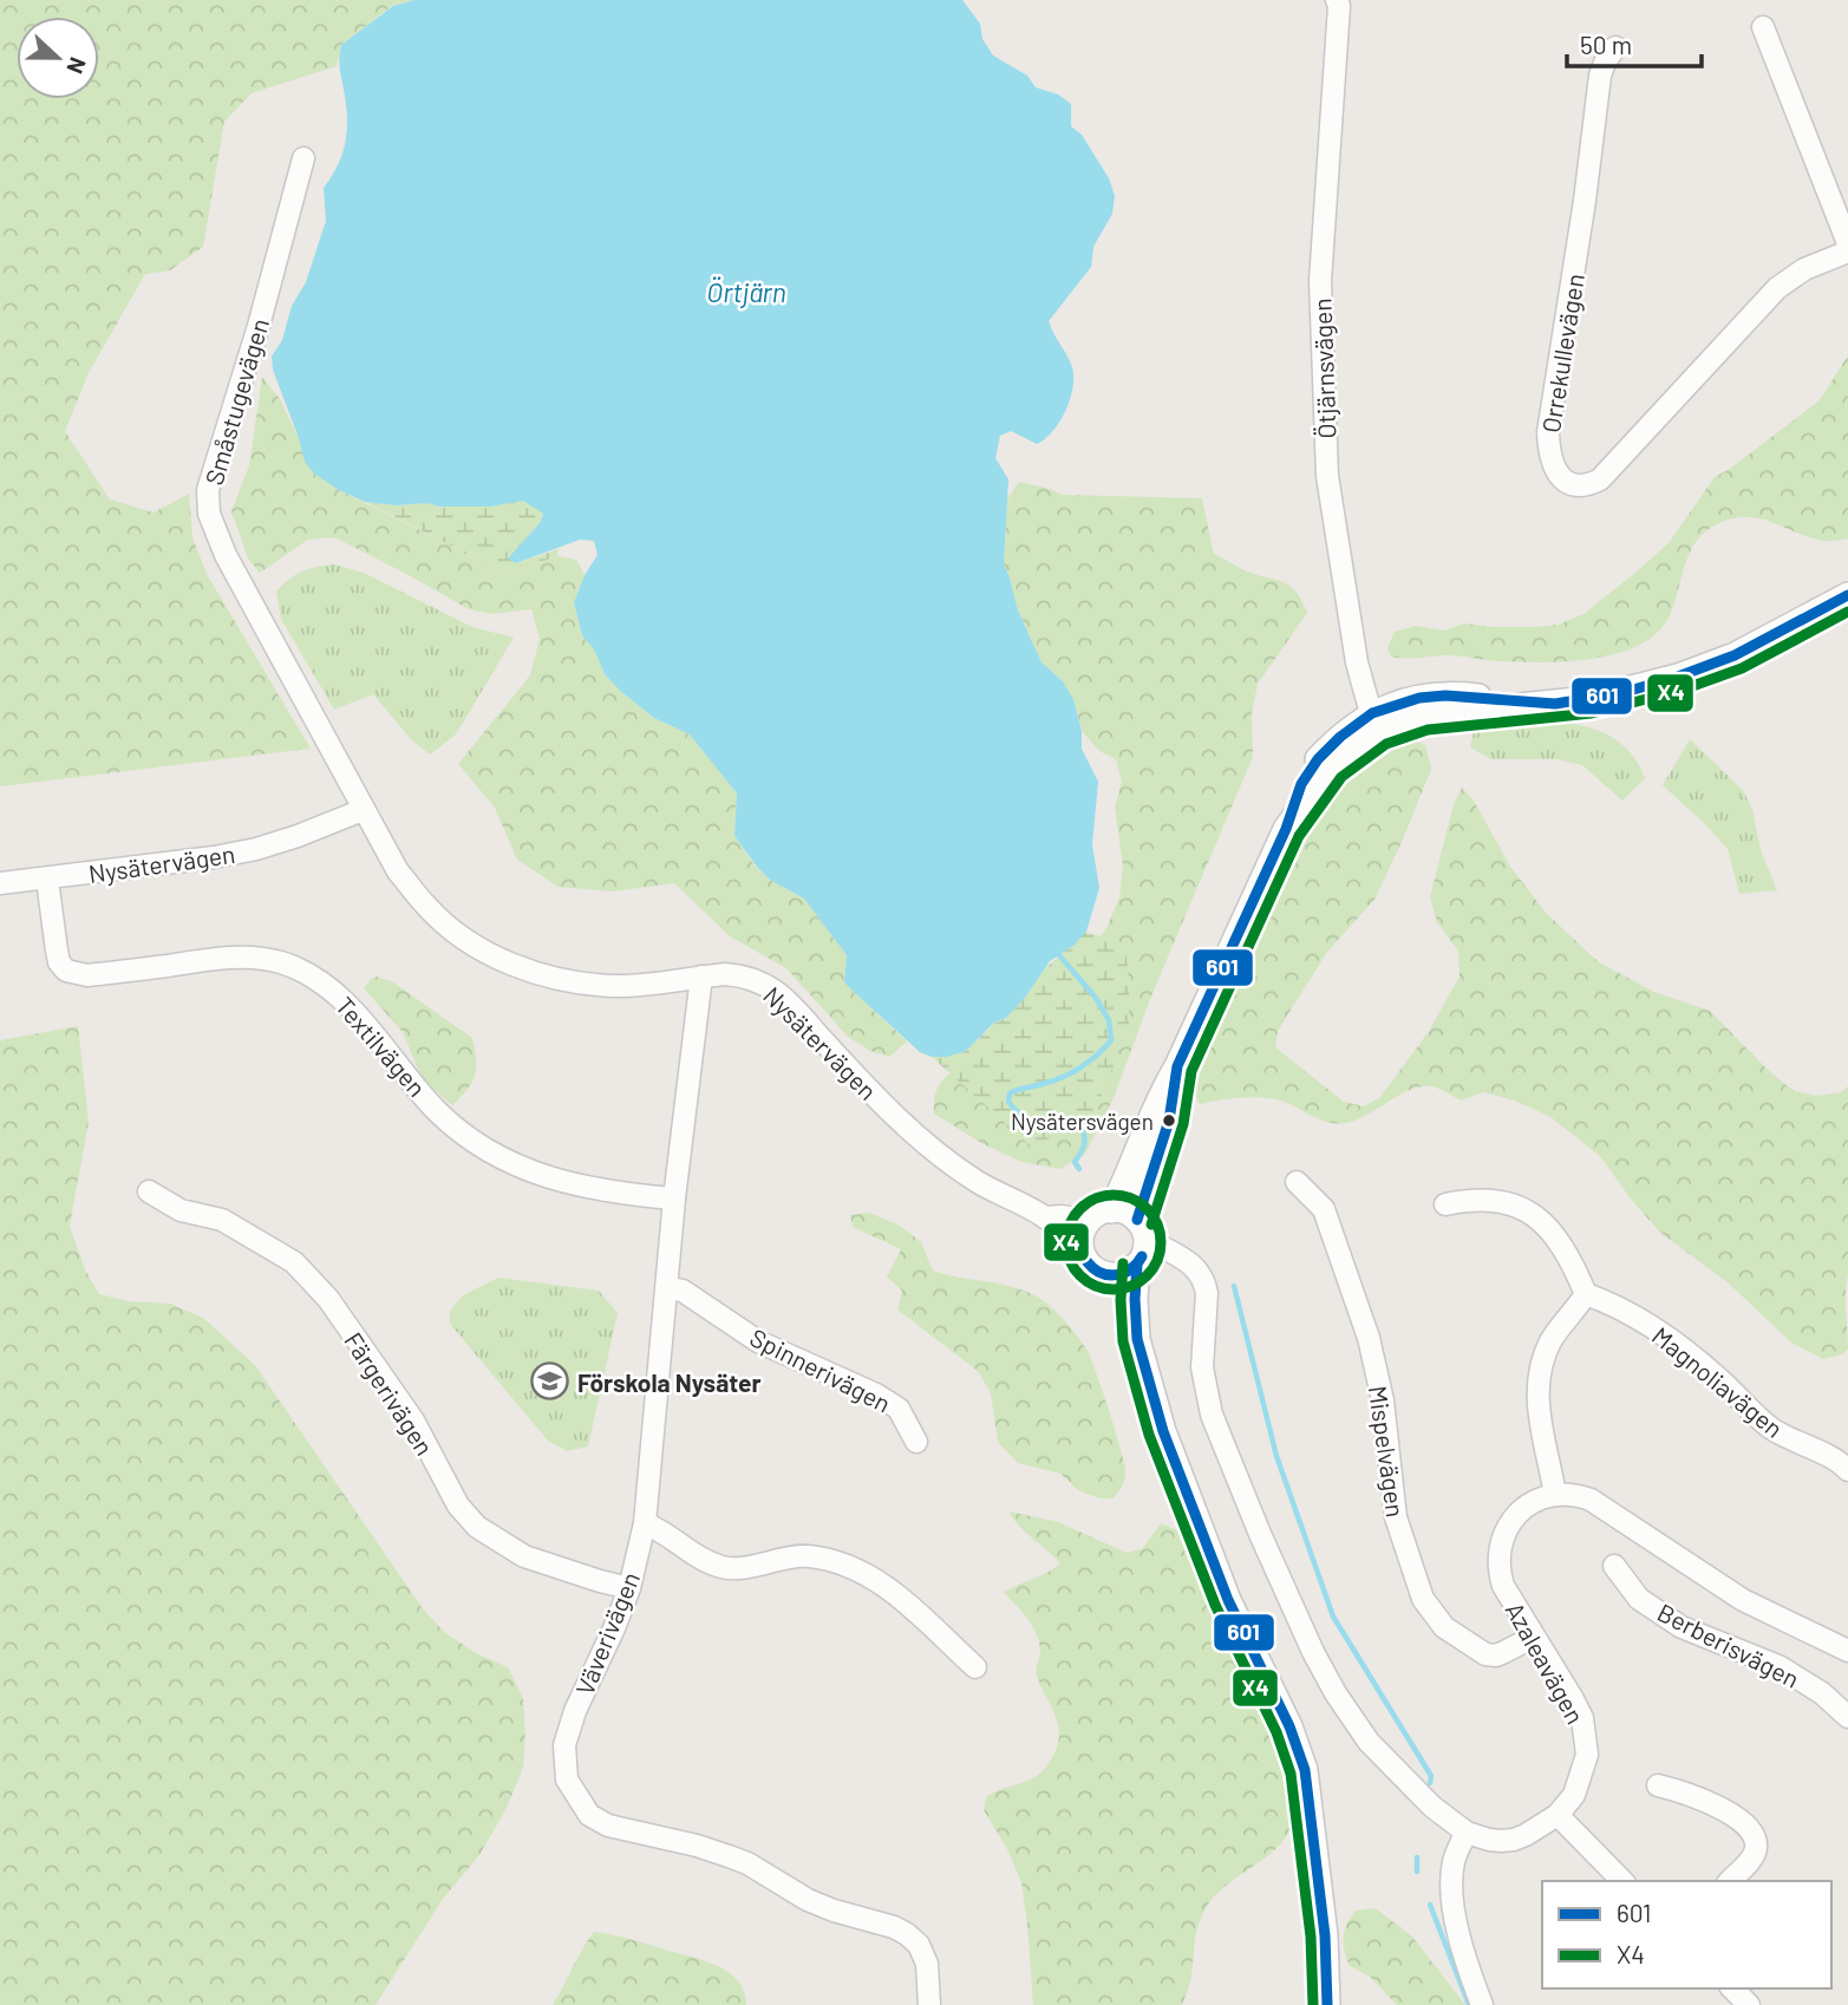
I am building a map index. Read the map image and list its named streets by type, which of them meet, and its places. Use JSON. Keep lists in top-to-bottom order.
{
  "streets": {
    "street": [
      "Orrekullevägen",
      "Ötjärnsvägen",
      "Småstugevägen",
      "Nysätervägen",
      "Textilvägen",
      "Spinnerivägen",
      "Magnoliavägen",
      "Färgerivägen",
      "Mispelvägen",
      "Väverivägen",
      "Berberisvägen",
      "Azaleavägen"
    ]
  },
  "crossings": [
    ["Småstugevägen", "Nysätervägen"],
    ["Nysätervägen", "Textilvägen"],
    ["Nysätervägen", "Väverivägen"],
    ["Nysätervägen", "Azaleavägen"],
    ["Textilvägen", "Väverivägen"],
    ["Spinnerivägen", "Väverivägen"],
    ["Färgerivägen", "Väverivägen"],
    ["Mispelvägen", "Azaleavägen"]
  ],
  "water": ["Örtjärn"],
  "places": {
    "other": ["Nysätersvägen"],
    "school or university": ["Förskola Nysäter"]
  },
  "lines": ["transit line 601", "transit line X4"],
  "legend": ["601", "X4"],
  "scale_bar": "50 m",
  "north": "right"
}
